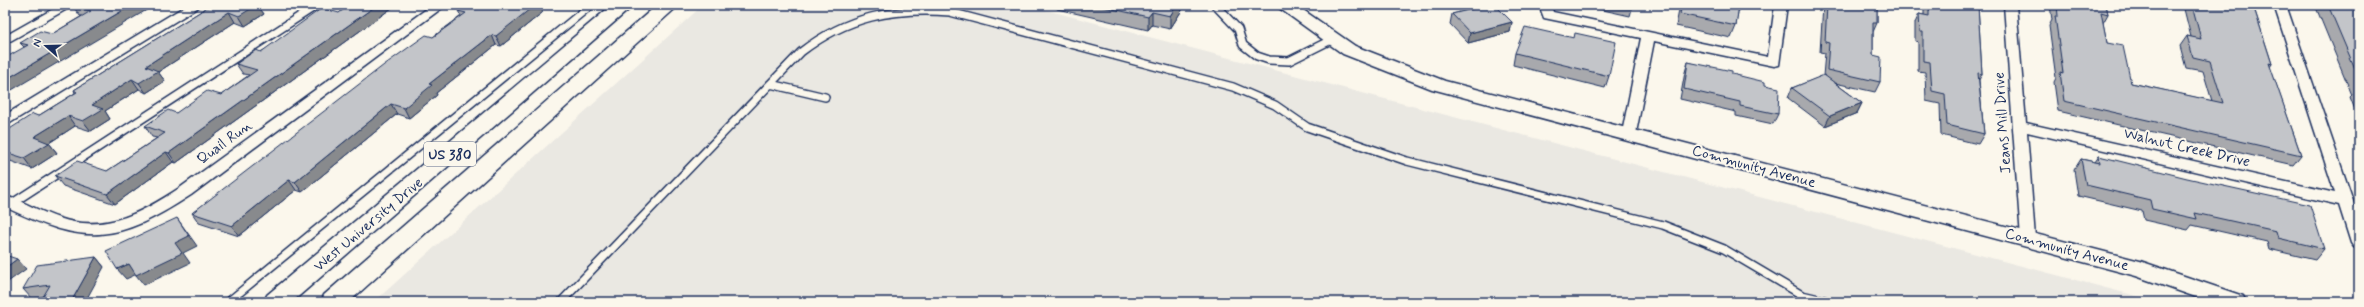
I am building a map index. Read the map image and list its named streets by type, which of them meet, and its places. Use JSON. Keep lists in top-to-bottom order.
{
  "streets": {
    "highway": ["US 380", "West University Drive"],
    "street": [
      "Jeans Mill Drive",
      "Quail Run",
      "Walnut Creek Drive",
      "Community Avenue"
    ]
  },
  "crossings": [
    ["Jeans Mill Drive", "Walnut Creek Drive"],
    ["Jeans Mill Drive", "Community Avenue"]
  ],
  "north": "left"
}
